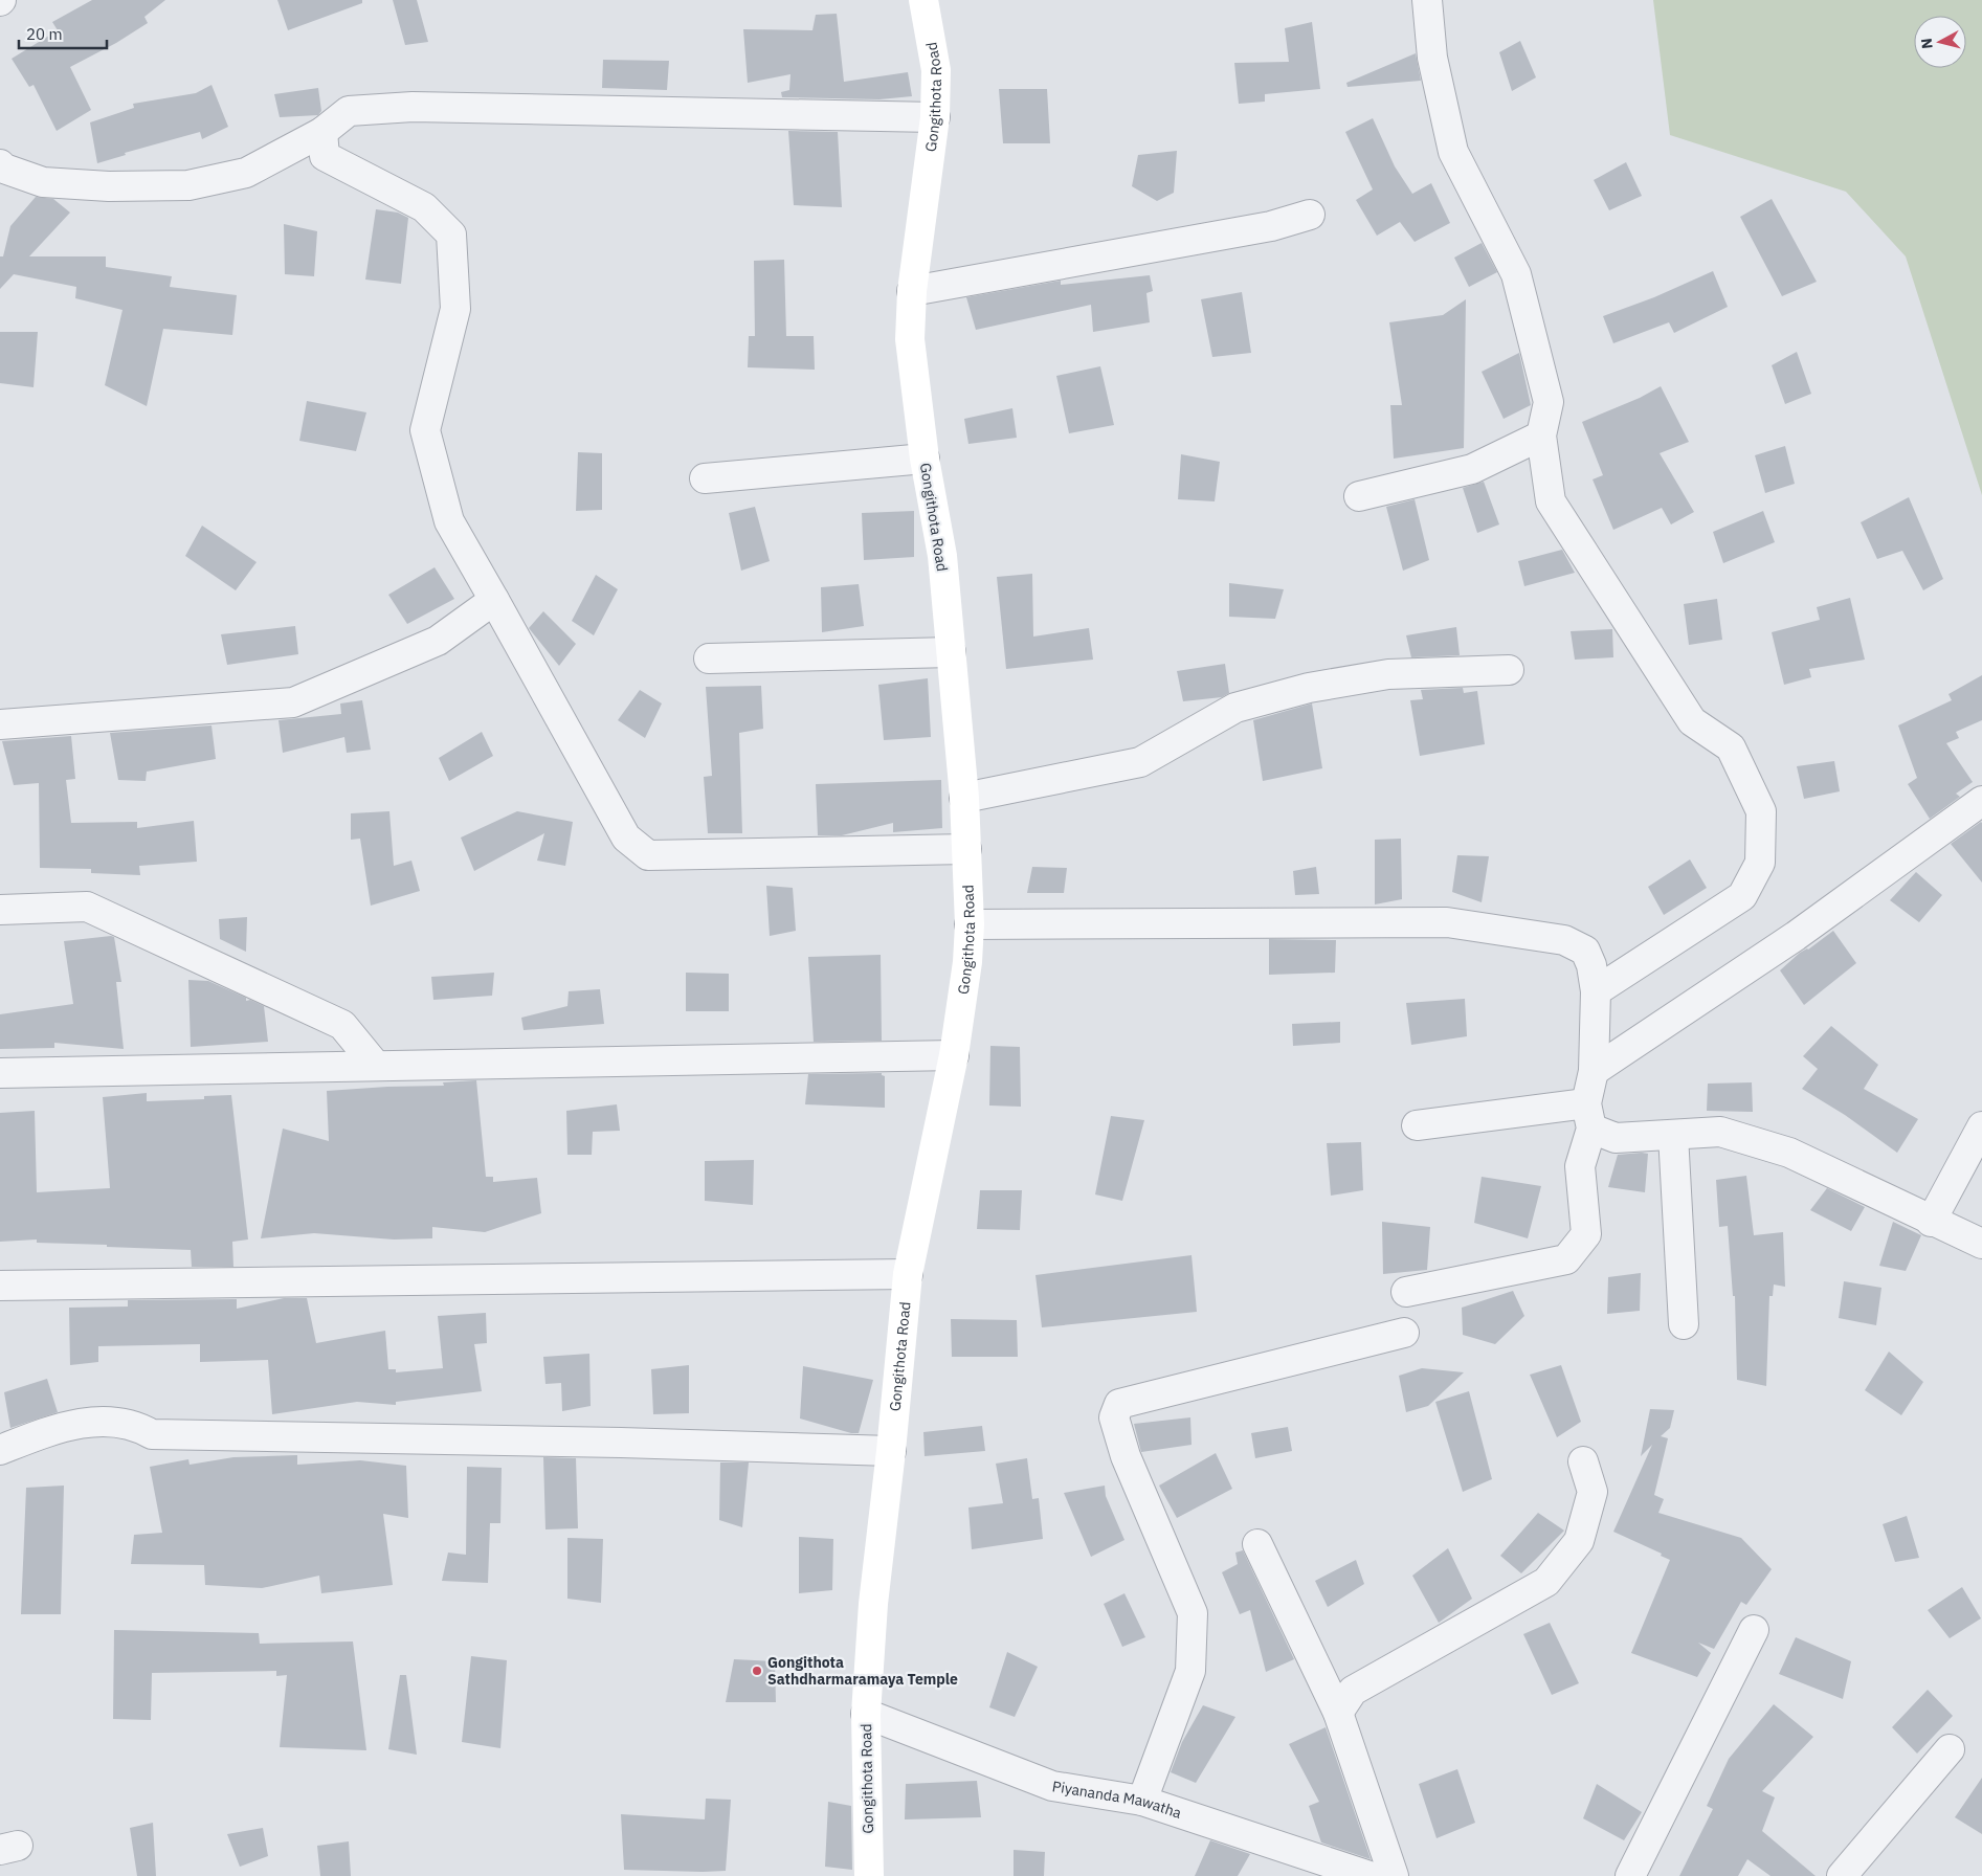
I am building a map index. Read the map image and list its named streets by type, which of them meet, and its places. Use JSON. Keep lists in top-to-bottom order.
{
  "streets": {
    "street": ["Gongithota Road", "Piyananda Mawatha"]
  },
  "crossings": [
    ["Gongithota Road", "Piyananda Mawatha"]
  ],
  "places": ["Gongithota Sathdharmaramaya Temple"],
  "scale_bar": "20 m",
  "north": "left"
}
